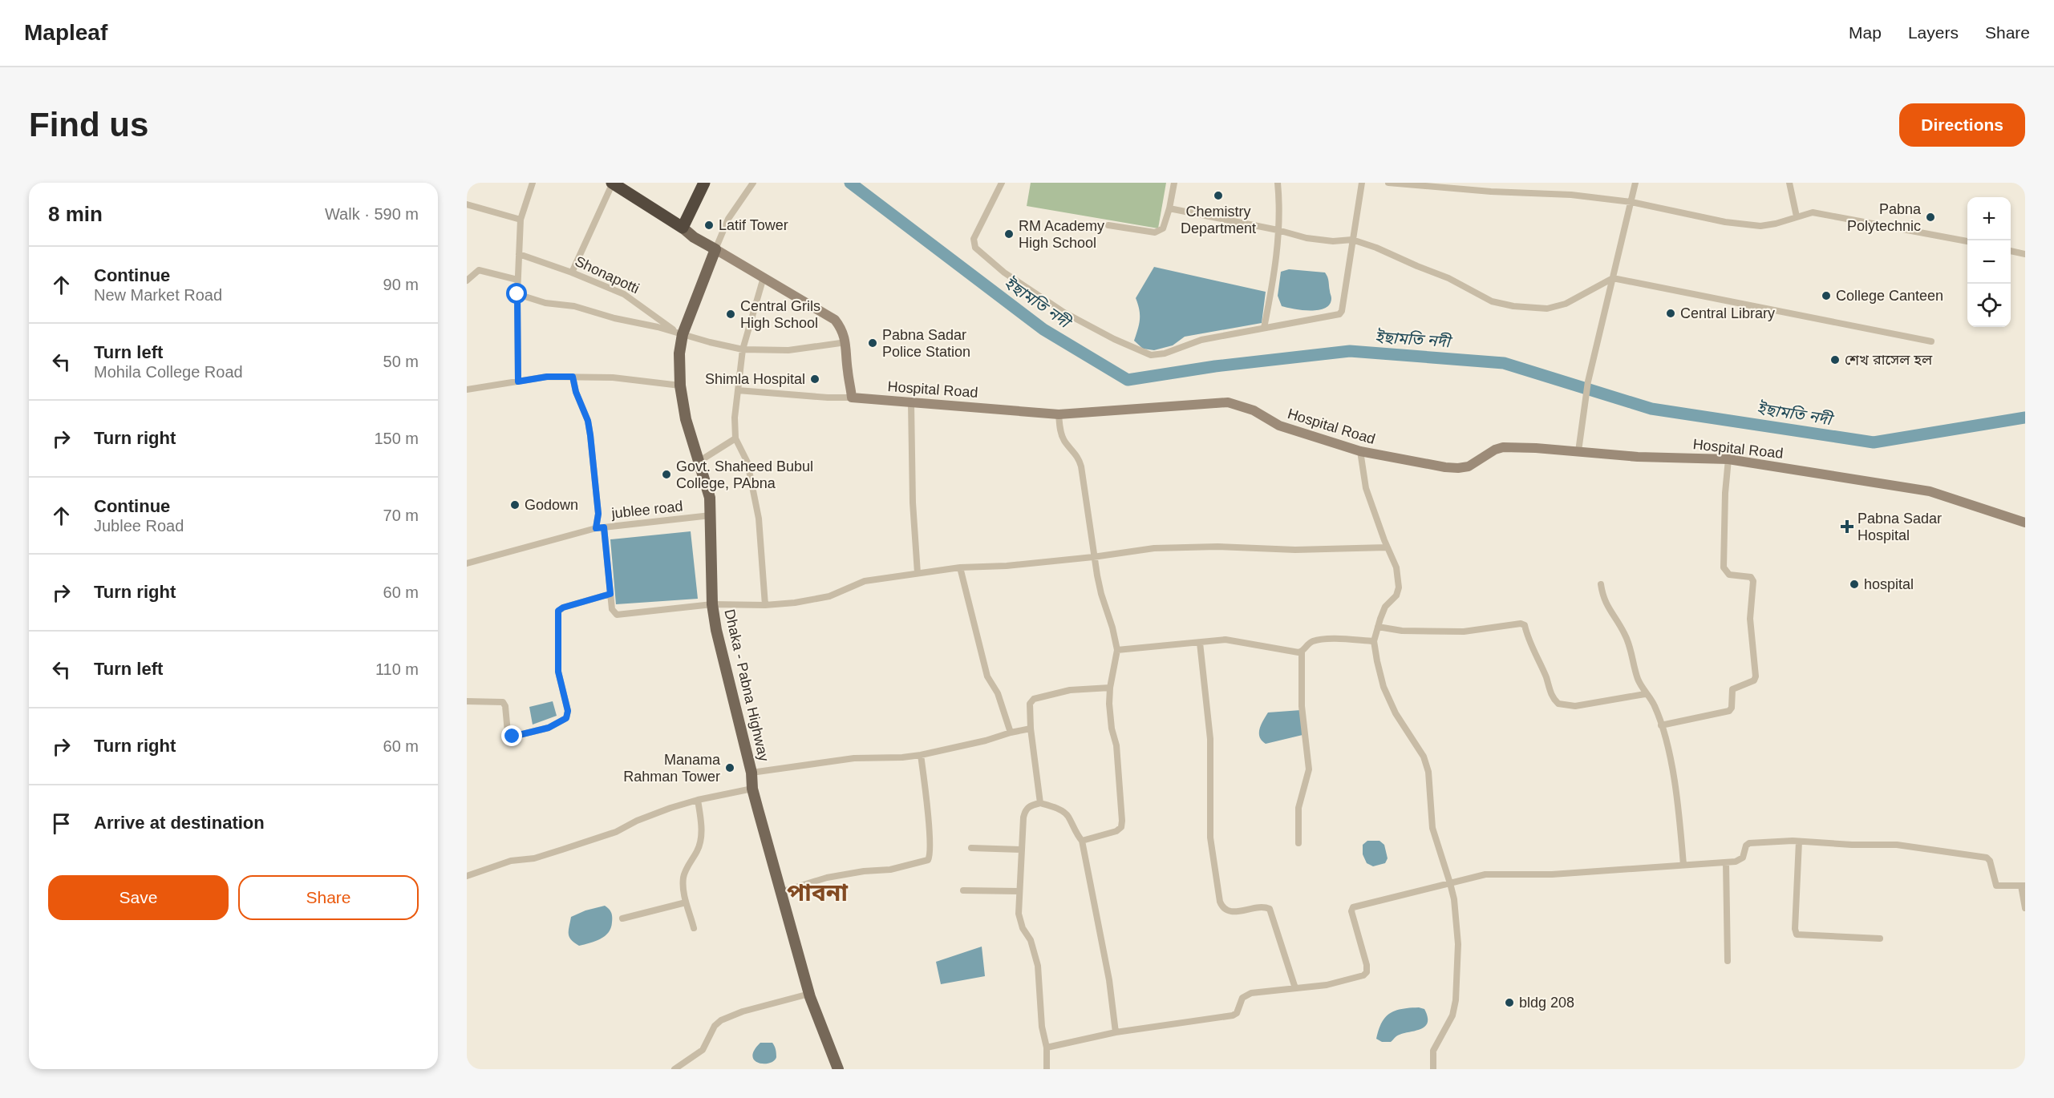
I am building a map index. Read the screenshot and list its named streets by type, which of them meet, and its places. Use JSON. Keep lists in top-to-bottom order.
{
  "streets": {
    "main road": ["Hospital Road", "Dhaka - Pabna Highway"],
    "street": ["Shonapotti", "jublee road"]
  },
  "crossings": [
    ["Shonapotti", "Dhaka - Pabna Highway"],
    ["jublee road", "Dhaka - Pabna Highway"]
  ],
  "districts": ["পাবনা"],
  "water": ["ইছামতি নদী"],
  "places": {
    "other": [
      "Chemistry Department",
      "Pabna Polytechnic",
      "Latif Tower",
      "RM Academy High School",
      "College Canteen",
      "Central Library",
      "Central Grils High School",
      "Pabna Sadar Police Station",
      "শেখ রাসেল হল",
      "Shimla Hospital",
      "Govt. Shaheed Bubul College, PAbna",
      "Godown",
      "hospital",
      "Manama Rahman Tower",
      "bldg 208"
    ],
    "health": ["Pabna Sadar Hospital"]
  },
  "page": {
    "header": "Mapleaf",
    "nav": ["Map", "Layers", "Share"],
    "buttons": [
      "Directions",
      ["Save", "Share"]
    ],
    "title": "Find us",
    "heading": ["8 min", "Walk · 590 m"],
    "map_buttons": ["+", "−"],
    "list": [
      ["Continue", "New Market Road", "90 m"],
      ["Turn left", "Mohila College Road", "50 m"],
      ["Turn right", "150 m"],
      ["Continue", "Jublee Road", "70 m"],
      ["Turn right", "60 m"],
      ["Turn left", "110 m"],
      ["Turn right", "60 m"],
      "Arrive at destination"
    ]
  }
}
